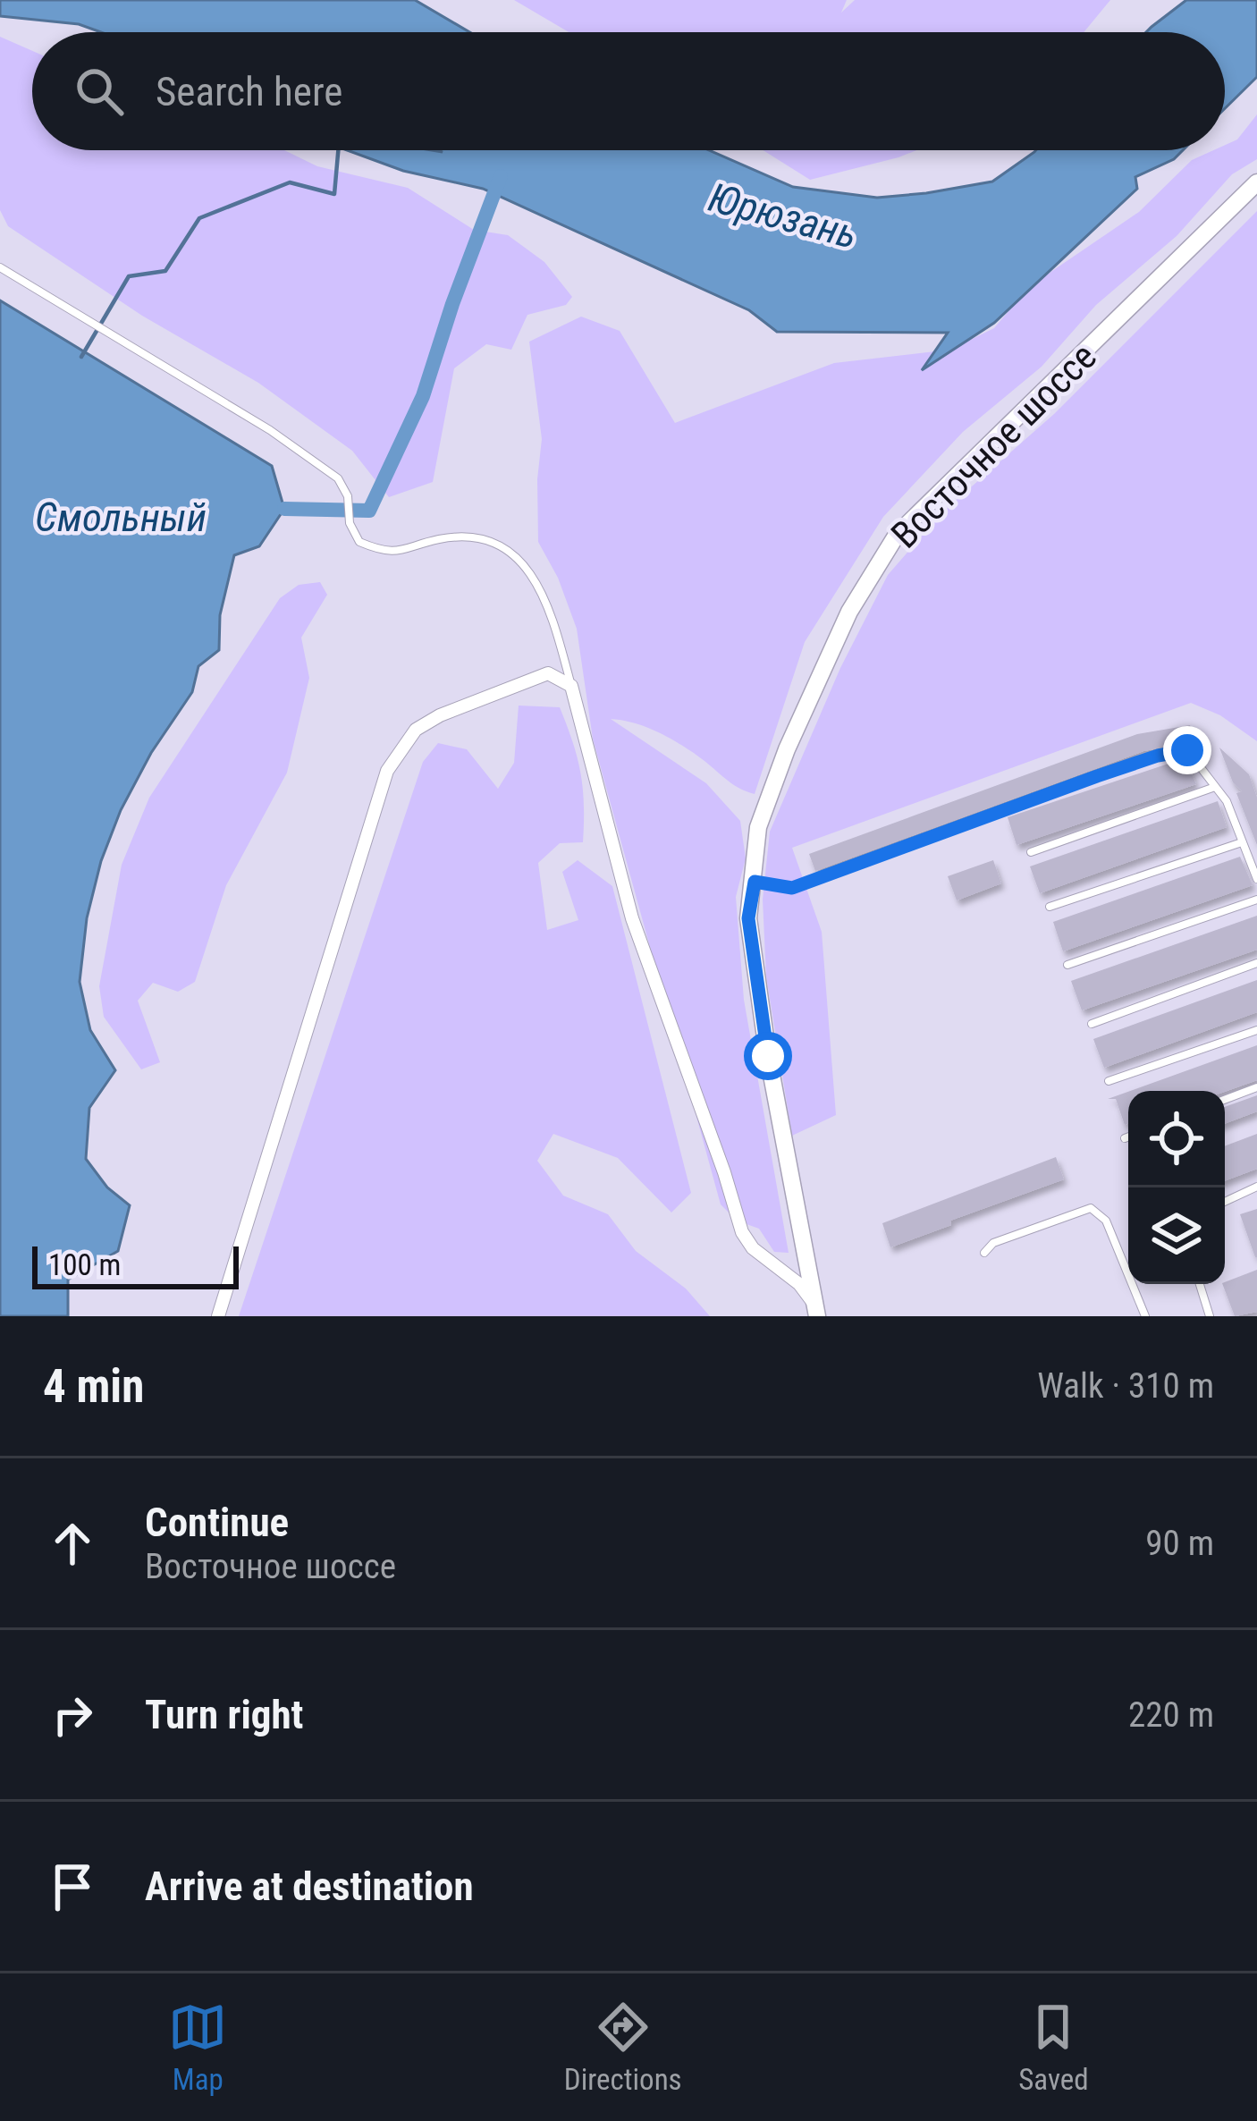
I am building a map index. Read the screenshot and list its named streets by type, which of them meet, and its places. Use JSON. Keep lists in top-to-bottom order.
{
  "streets": {
    "main road": ["Восточное шоссе"]
  },
  "water": ["Юрюзань", "Смольный"],
  "scale_bar": "100 m",
  "page": {
    "search": "Search here",
    "scale": "100 m",
    "heading": ["4 min", "Walk · 310 m"],
    "list": [
      ["Continue", "Восточное шоссе", "90 m"],
      ["Turn right", "220 m"],
      "Arrive at destination"
    ],
    "nav": ["Map", "Directions", "Saved"]
  }
}
